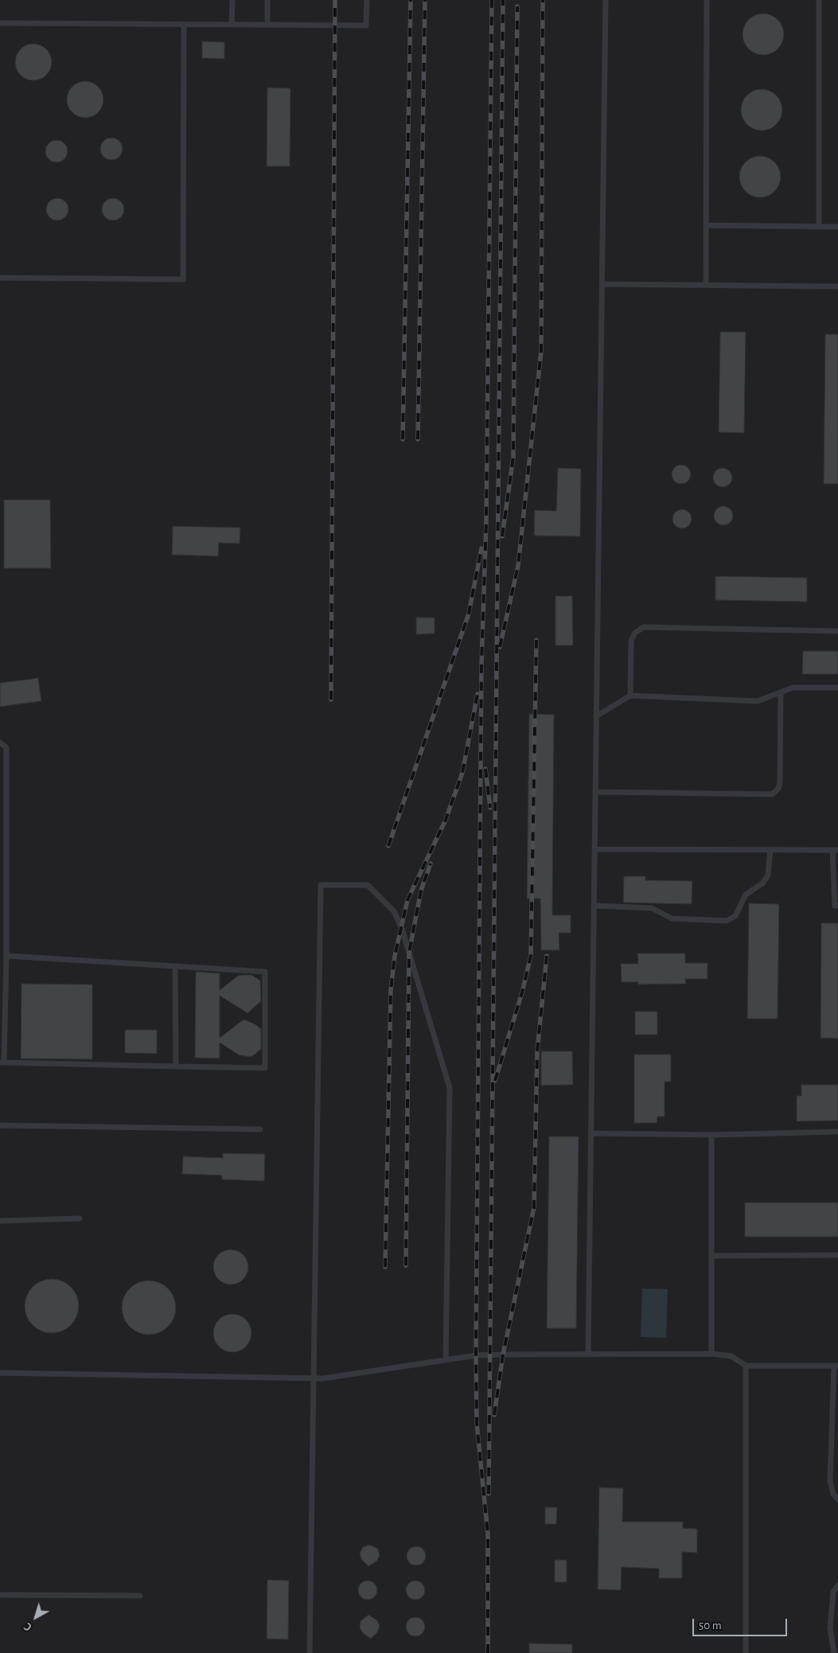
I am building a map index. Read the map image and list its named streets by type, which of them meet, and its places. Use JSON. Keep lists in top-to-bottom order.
{
  "scale_bar": "50 m",
  "north": "bottom left"
}
